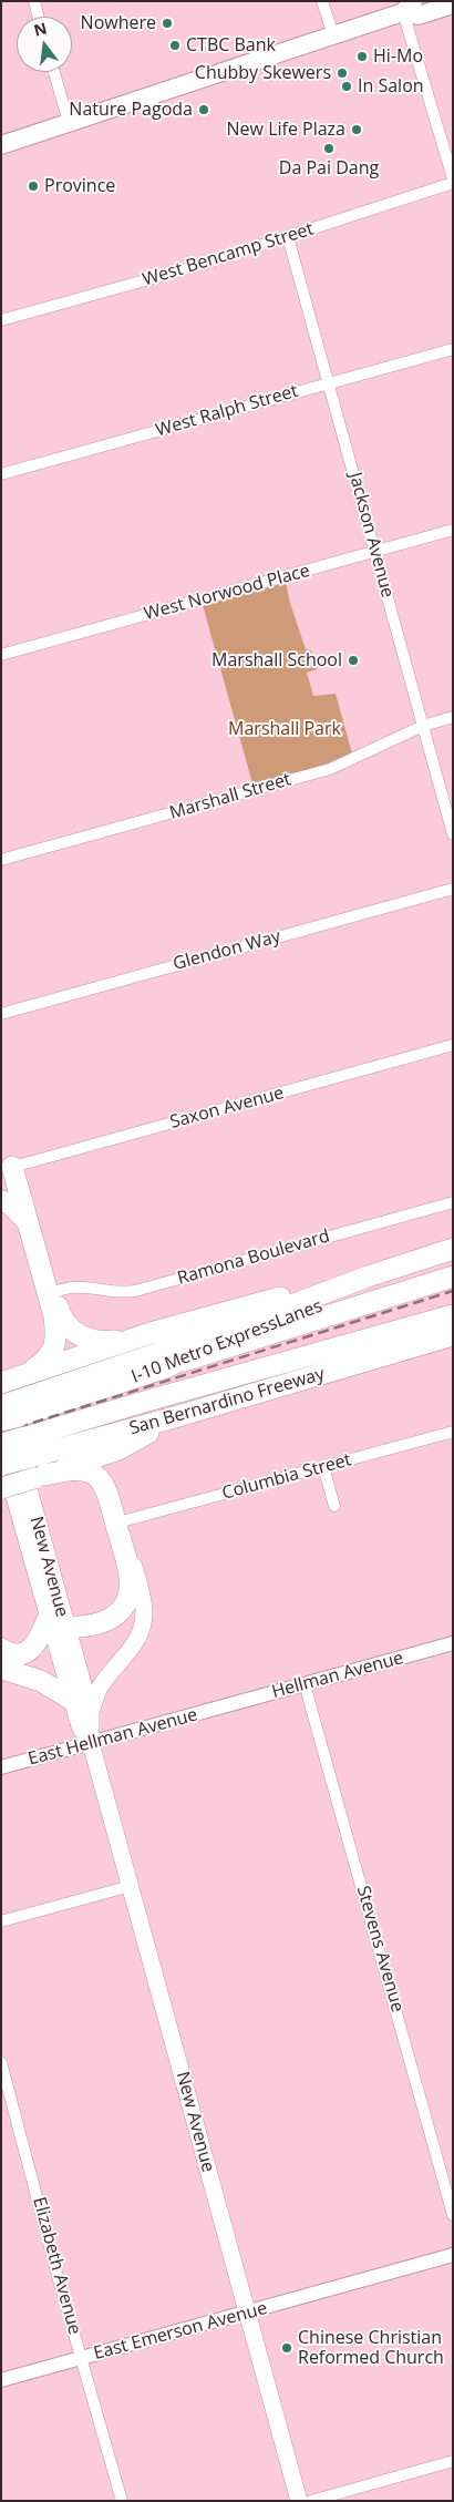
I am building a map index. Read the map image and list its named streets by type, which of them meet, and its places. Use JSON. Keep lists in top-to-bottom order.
{
  "streets": {
    "highway": ["I-10 Metro ExpressLanes", "San Bernardino Freeway"],
    "main road": ["New Avenue"],
    "street": [
      "West Bencamp Street",
      "West Ralph Street",
      "Jackson Avenue",
      "West Norwood Place",
      "Marshall Street",
      "Glendon Way",
      "Saxon Avenue",
      "Ramona Boulevard",
      "Columbia Street",
      "Hellman Avenue",
      "East Hellman Avenue",
      "Stevens Avenue",
      "Elizabeth Avenue",
      "East Emerson Avenue"
    ]
  },
  "crossings": [
    ["West Bencamp Street", "Jackson Avenue"],
    ["West Ralph Street", "Jackson Avenue"],
    ["Jackson Avenue", "West Norwood Place"],
    ["Jackson Avenue", "Marshall Street"],
    ["I-10 Metro ExpressLanes", "San Bernardino Freeway"],
    ["I-10 Metro ExpressLanes", "New Avenue"],
    ["New Avenue", "East Hellman Avenue"],
    ["New Avenue", "East Emerson Avenue"],
    ["Hellman Avenue", "East Hellman Avenue"],
    ["Hellman Avenue", "Stevens Avenue"],
    ["Elizabeth Avenue", "East Emerson Avenue"]
  ],
  "parks": ["Marshall Park"],
  "places": [
    "Nowhere",
    "CTBC Bank",
    "Hi-Mo",
    "Chubby Skewers",
    "In Salon",
    "Nature Pagoda",
    "New Life Plaza",
    "Da Pai Dang",
    "Province",
    "Marshall School",
    "Chinese Christian Reformed Church"
  ],
  "north": "top"
}
